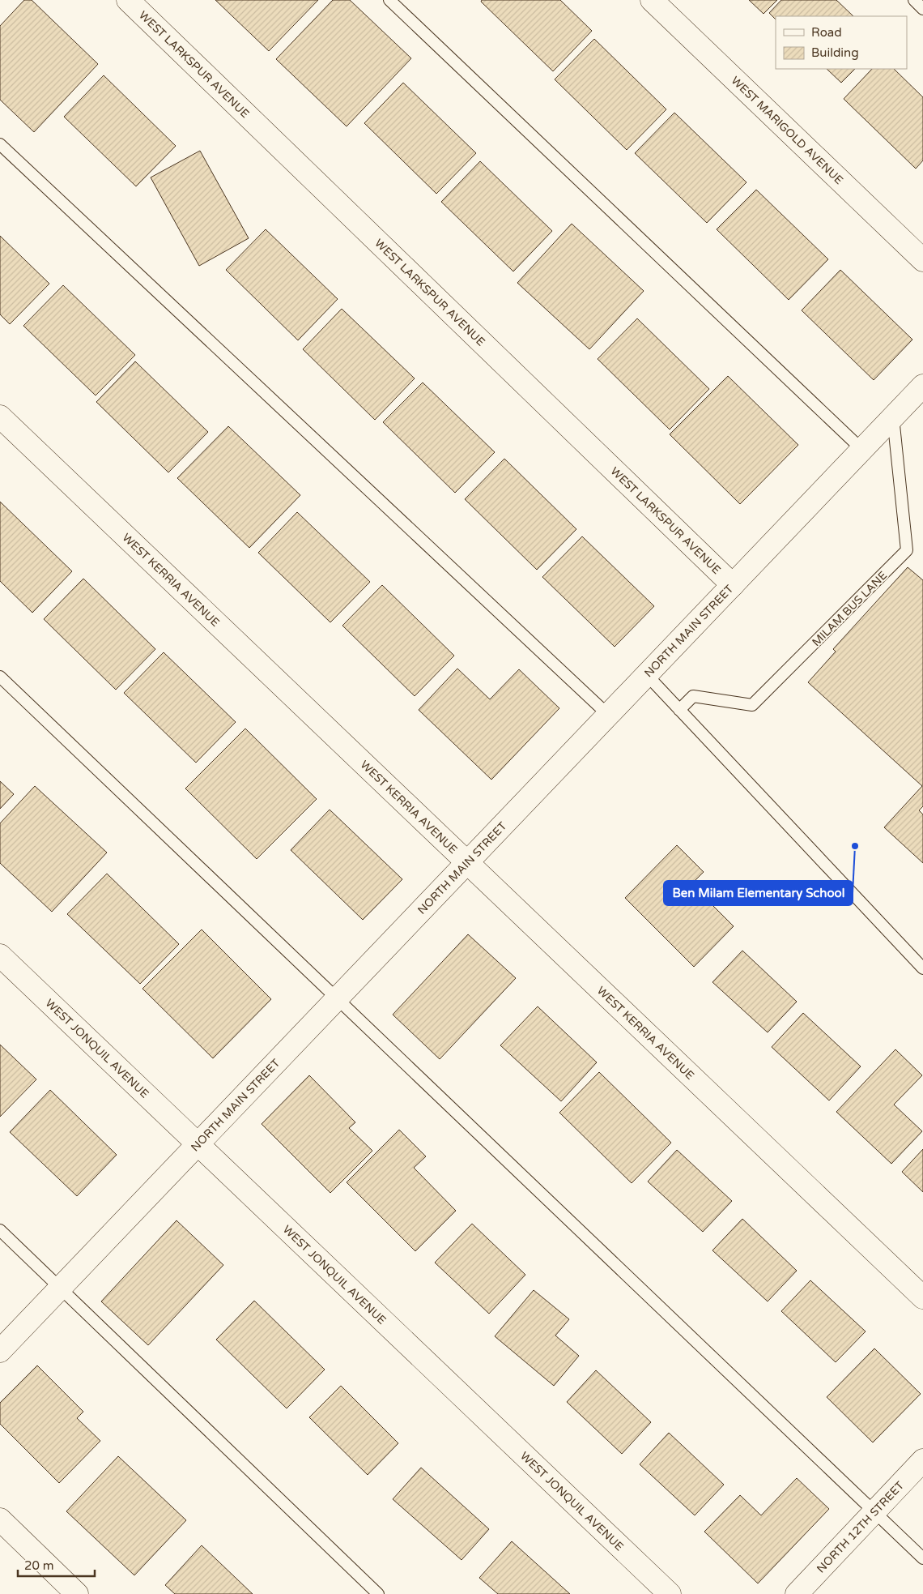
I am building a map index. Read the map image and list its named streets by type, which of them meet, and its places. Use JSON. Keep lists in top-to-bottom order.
{
  "streets": {
    "street": [
      "WEST LARKSPUR AVENUE",
      "WEST MARIGOLD AVENUE",
      "WEST KERRIA AVENUE",
      "NORTH MAIN STREET",
      "WEST JONQUIL AVENUE",
      "NORTH 12TH STREET"
    ],
    "lane": ["MILAM BUS LANE"]
  },
  "crossings": [
    ["WEST LARKSPUR AVENUE", "NORTH MAIN STREET"],
    ["WEST KERRIA AVENUE", "NORTH MAIN STREET"],
    ["MILAM BUS LANE", "NORTH MAIN STREET"],
    ["NORTH MAIN STREET", "WEST JONQUIL AVENUE"]
  ],
  "places": ["Ben Milam Elementary School"],
  "legend": ["Road", "Building"],
  "scale_bar": "20 m"
}
